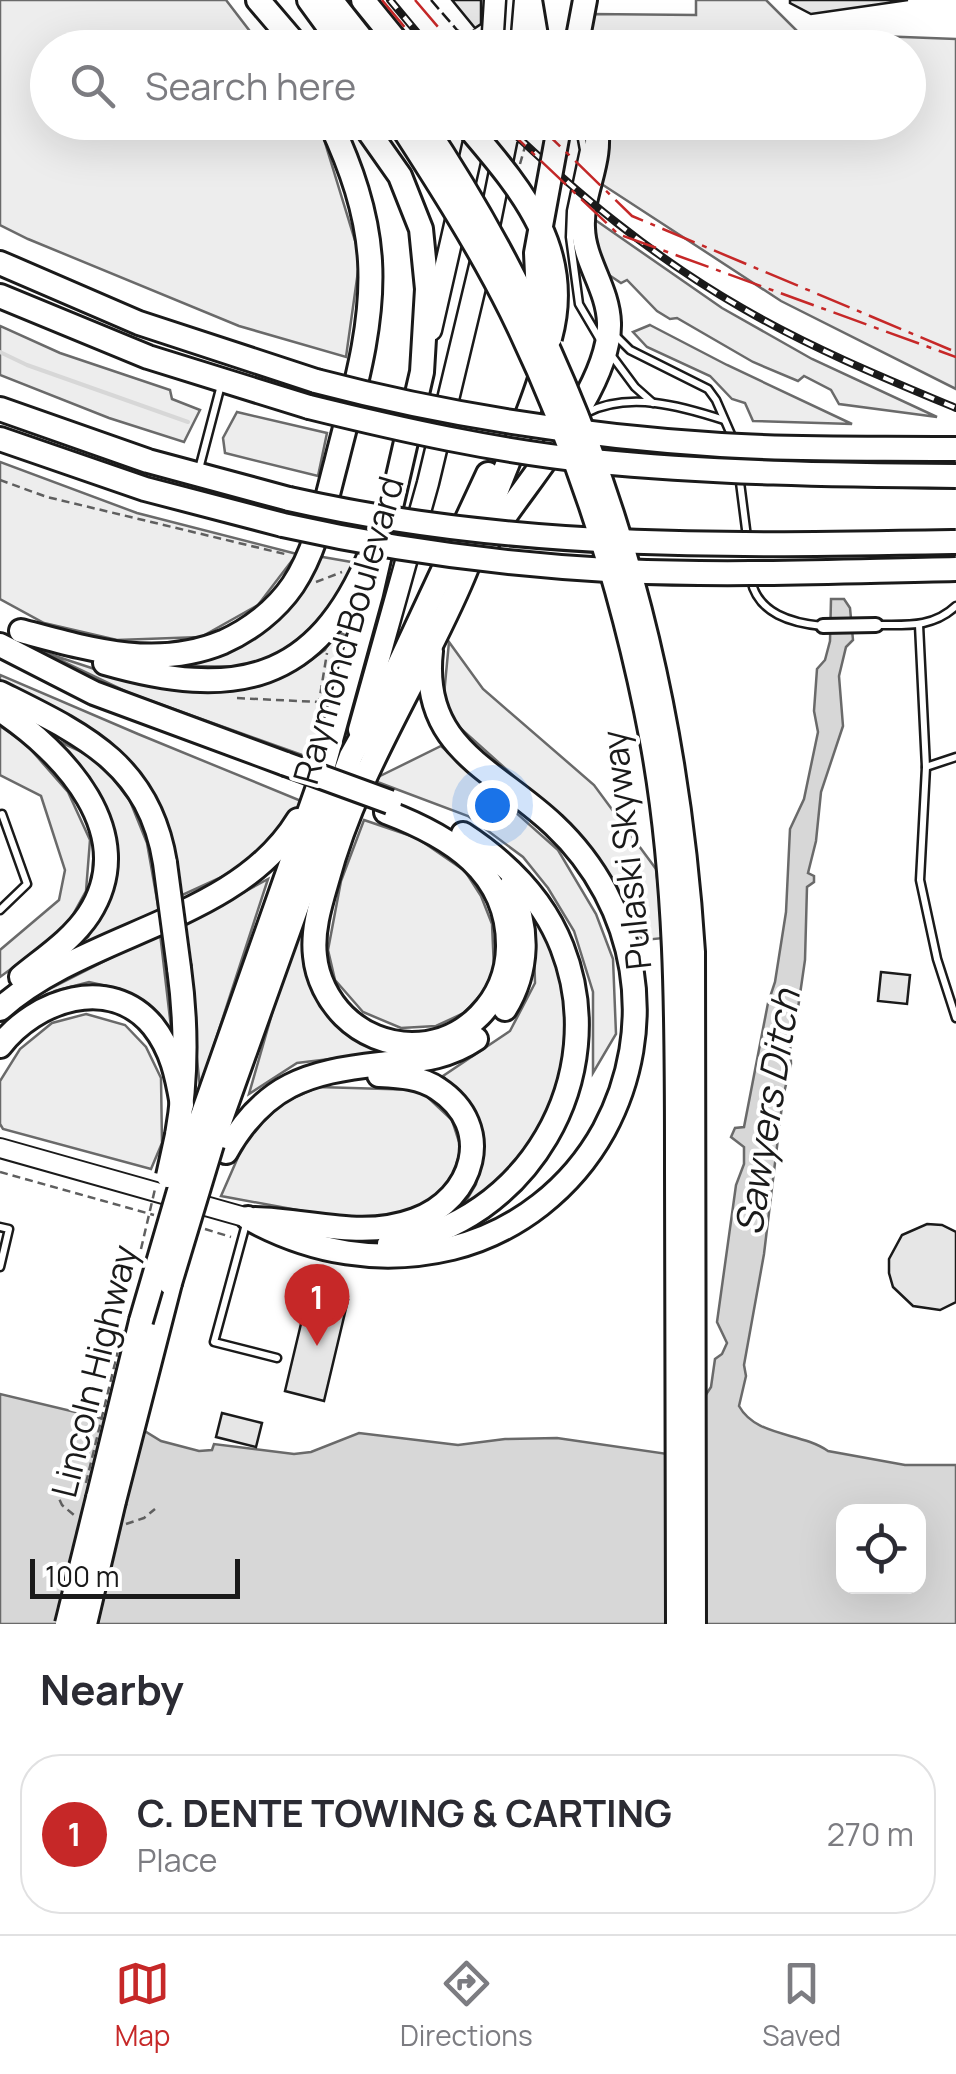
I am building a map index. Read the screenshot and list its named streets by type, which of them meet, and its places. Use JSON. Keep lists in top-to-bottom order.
{
  "streets": {
    "highway": ["Raymond Boulevard", "Pulaski Skyway", "Lincoln Highway"]
  },
  "crossings": [
    ["Raymond Boulevard", "Lincoln Highway"]
  ],
  "water": ["Sawyers Ditch"],
  "scale_bar": "100 m",
  "page": {
    "search": "Search here",
    "pins": "1",
    "scale": "100 m",
    "heading": "Nearby",
    "list": [
      {
        "mark": "1",
        "name": "C. DENTE TOWING & CARTING",
        "note": "Place",
        "value": "270 m"
      }
    ],
    "nav": ["Map", "Directions", "Saved"]
  }
}
